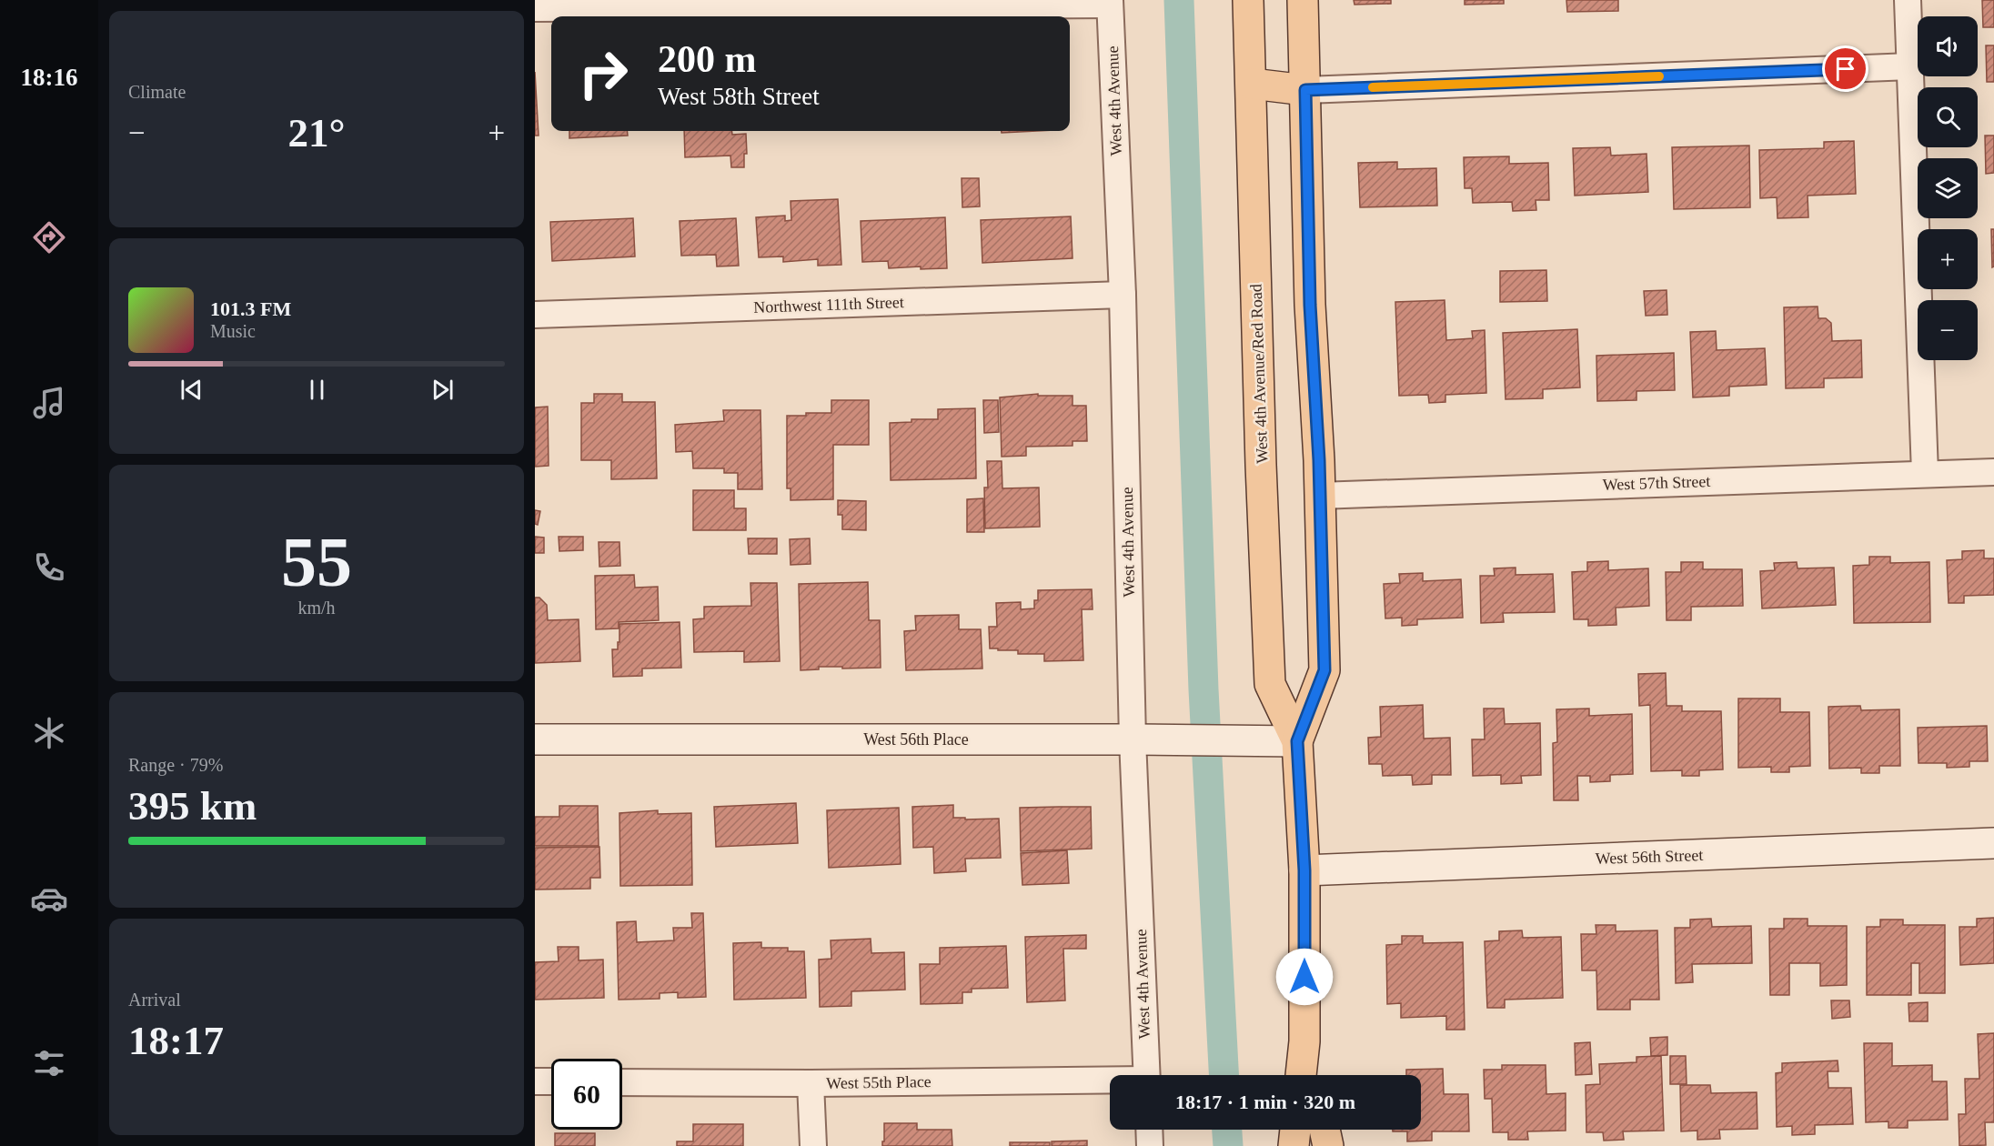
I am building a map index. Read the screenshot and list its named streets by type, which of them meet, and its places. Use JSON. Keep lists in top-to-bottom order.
{
  "streets": {
    "main road": ["West 4th Avenue/Red Road"],
    "street": [
      "West 4th Avenue",
      "Northwest 111th Street",
      "West 57th Street",
      "West 56th Place",
      "West 56th Street",
      "West 55th Place"
    ]
  },
  "crossings": [
    ["West 4th Avenue", "Northwest 111th Street"],
    ["West 4th Avenue", "West 56th Place"],
    ["West 4th Avenue/Red Road", "West 57th Street"],
    ["West 4th Avenue/Red Road", "West 56th Place"],
    ["West 4th Avenue/Red Road", "West 56th Street"]
  ],
  "page": {
    "tabs": "18:16",
    "tile": [
      "Climate",
      ["55", "km/h"],
      ["Range · 79%", "395 km"],
      ["Arrival", "18:17"]
    ],
    "map_buttons": ["+", "−"],
    "turn": ["200 m", "West 58th Street"],
    "heat": ["−", "21°", "+"],
    "song": ["101.3 FM", "Music"],
    "limit": "60",
    "trip": "18:17 · 1 min · 320 m"
  }
}
